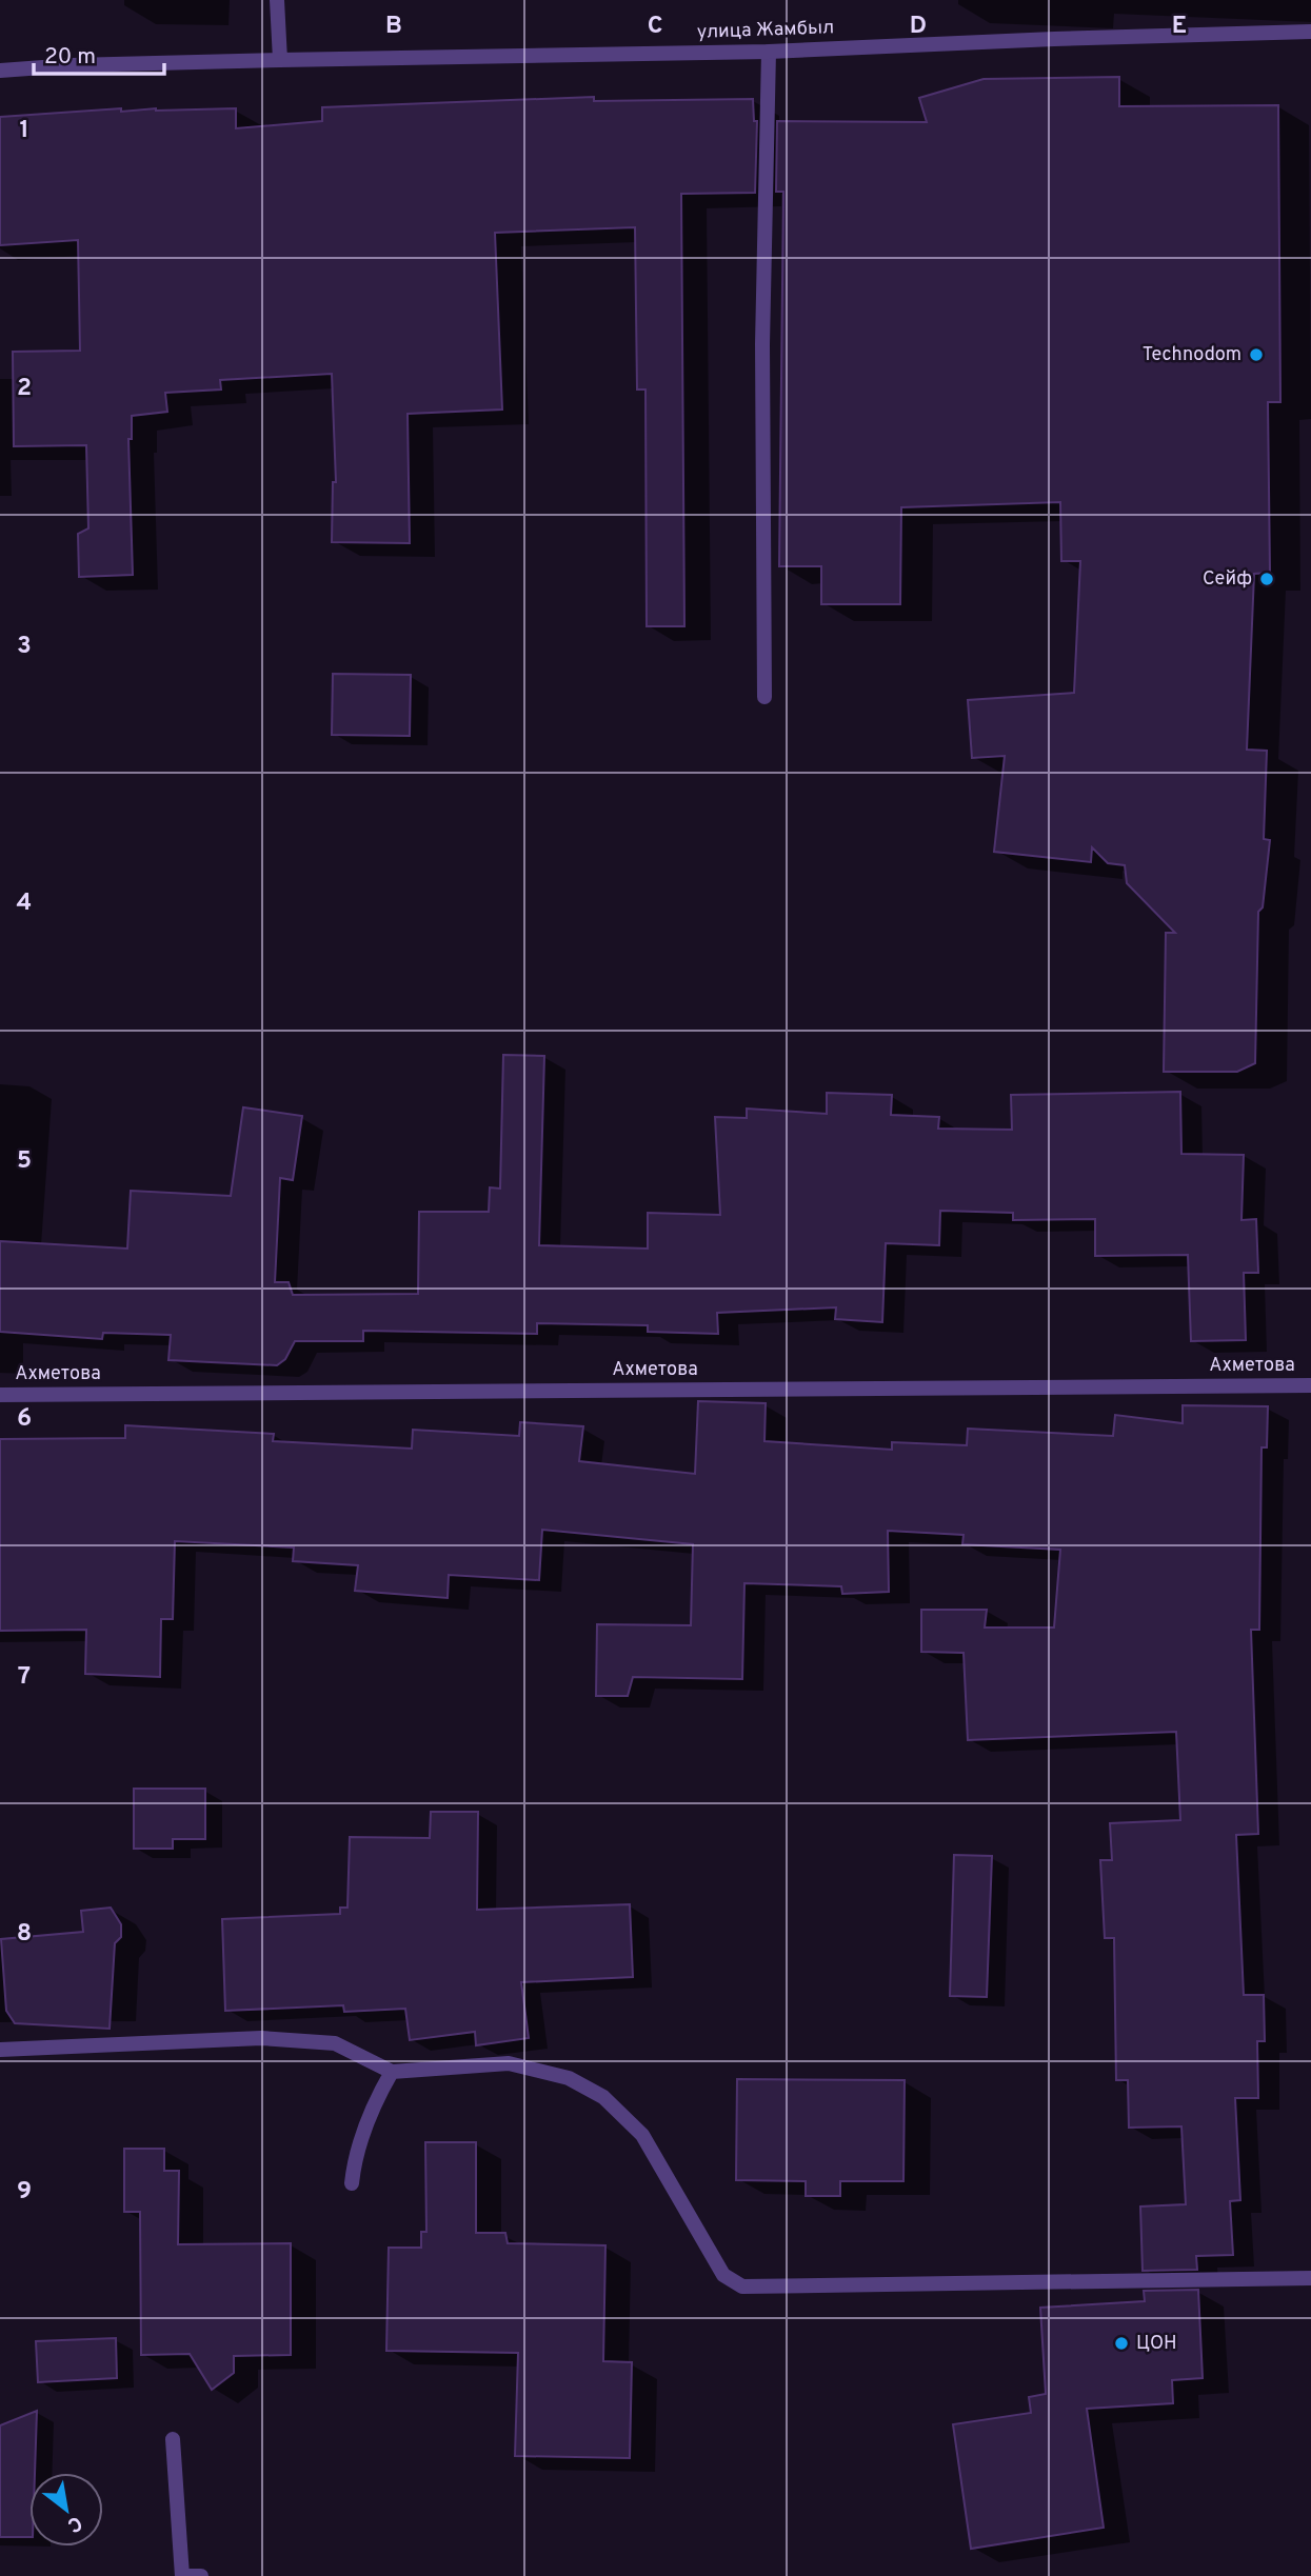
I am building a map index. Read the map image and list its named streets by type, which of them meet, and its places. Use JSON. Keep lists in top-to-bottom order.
{
  "streets": {
    "street": ["улица Жамбыл", "Ахметова"]
  },
  "places": ["Technodom", "Сейф", "ЦОН"],
  "scale_bar": "20 m",
  "north": "bottom right",
  "grid": {
    "columns": [
      "B",
      "C",
      "D",
      "E"
    ],
    "rows": [
      "1",
      "2",
      "3",
      "4",
      "5",
      "6",
      "7",
      "8",
      "9"
    ]
  }
}
